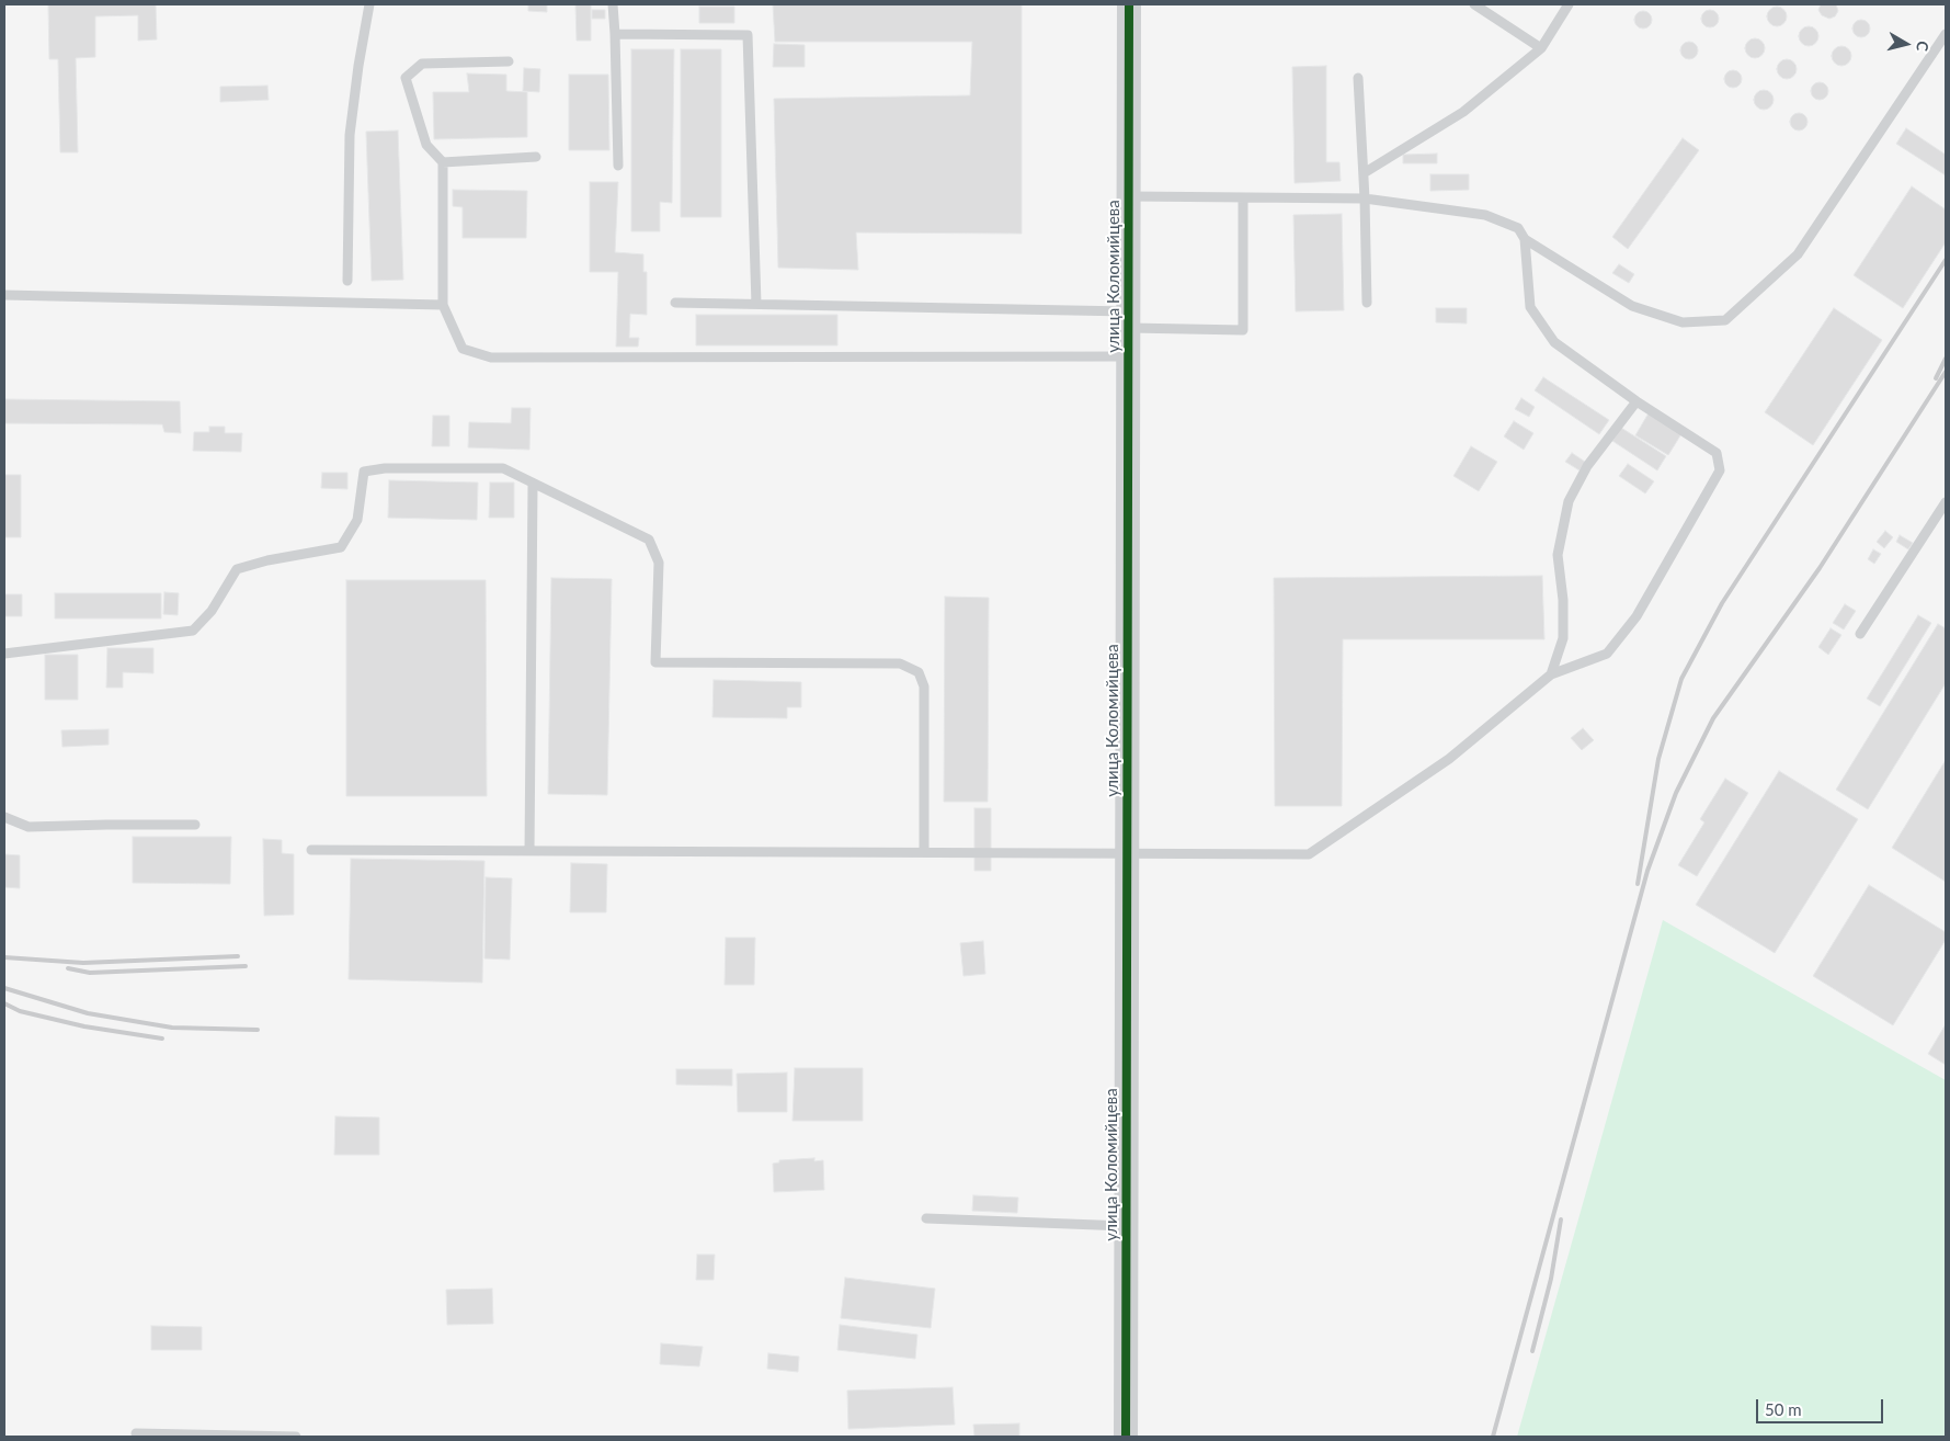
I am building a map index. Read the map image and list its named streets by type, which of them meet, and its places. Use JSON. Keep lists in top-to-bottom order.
{
  "streets": {
    "street": ["улица Коломийцева"]
  },
  "scale_bar": "50 m",
  "north": "right"
}
